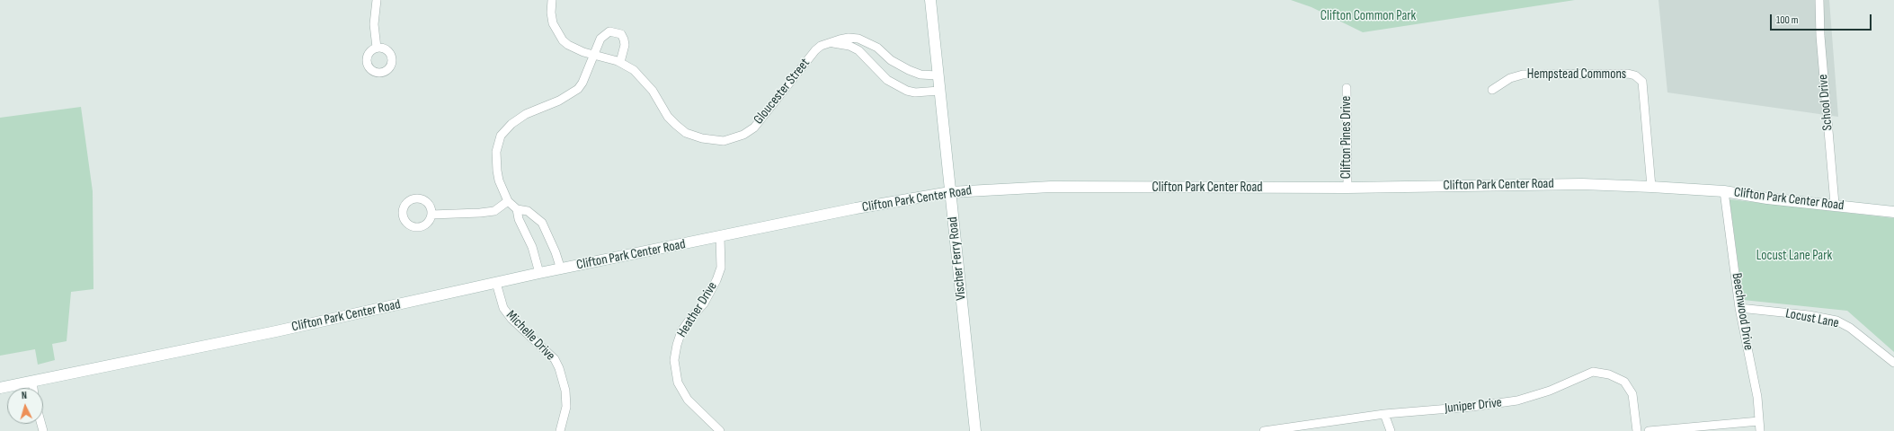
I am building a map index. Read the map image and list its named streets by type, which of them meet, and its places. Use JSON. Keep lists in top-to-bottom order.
{
  "streets": {
    "street": [
      "Hempstead Commons",
      "Gloucester Street",
      "School Drive",
      "Clifton Pines Drive",
      "Clifton Park Center Road",
      "Vischer Ferry Road",
      "Heather Drive",
      "Beechwood Drive",
      "Locust Lane",
      "Michelle Drive",
      "Juniper Drive"
    ]
  },
  "crossings": [
    ["Hempstead Commons", "Clifton Park Center Road"],
    ["Gloucester Street", "Vischer Ferry Road"],
    ["School Drive", "Clifton Park Center Road"],
    ["Clifton Pines Drive", "Clifton Park Center Road"],
    ["Clifton Park Center Road", "Vischer Ferry Road"],
    ["Clifton Park Center Road", "Heather Drive"],
    ["Clifton Park Center Road", "Beechwood Drive"],
    ["Clifton Park Center Road", "Michelle Drive"],
    ["Beechwood Drive", "Locust Lane"]
  ],
  "parks": ["Clifton Common Park", "Locust Lane Park"],
  "scale_bar": "100 m",
  "north": "top"
}
